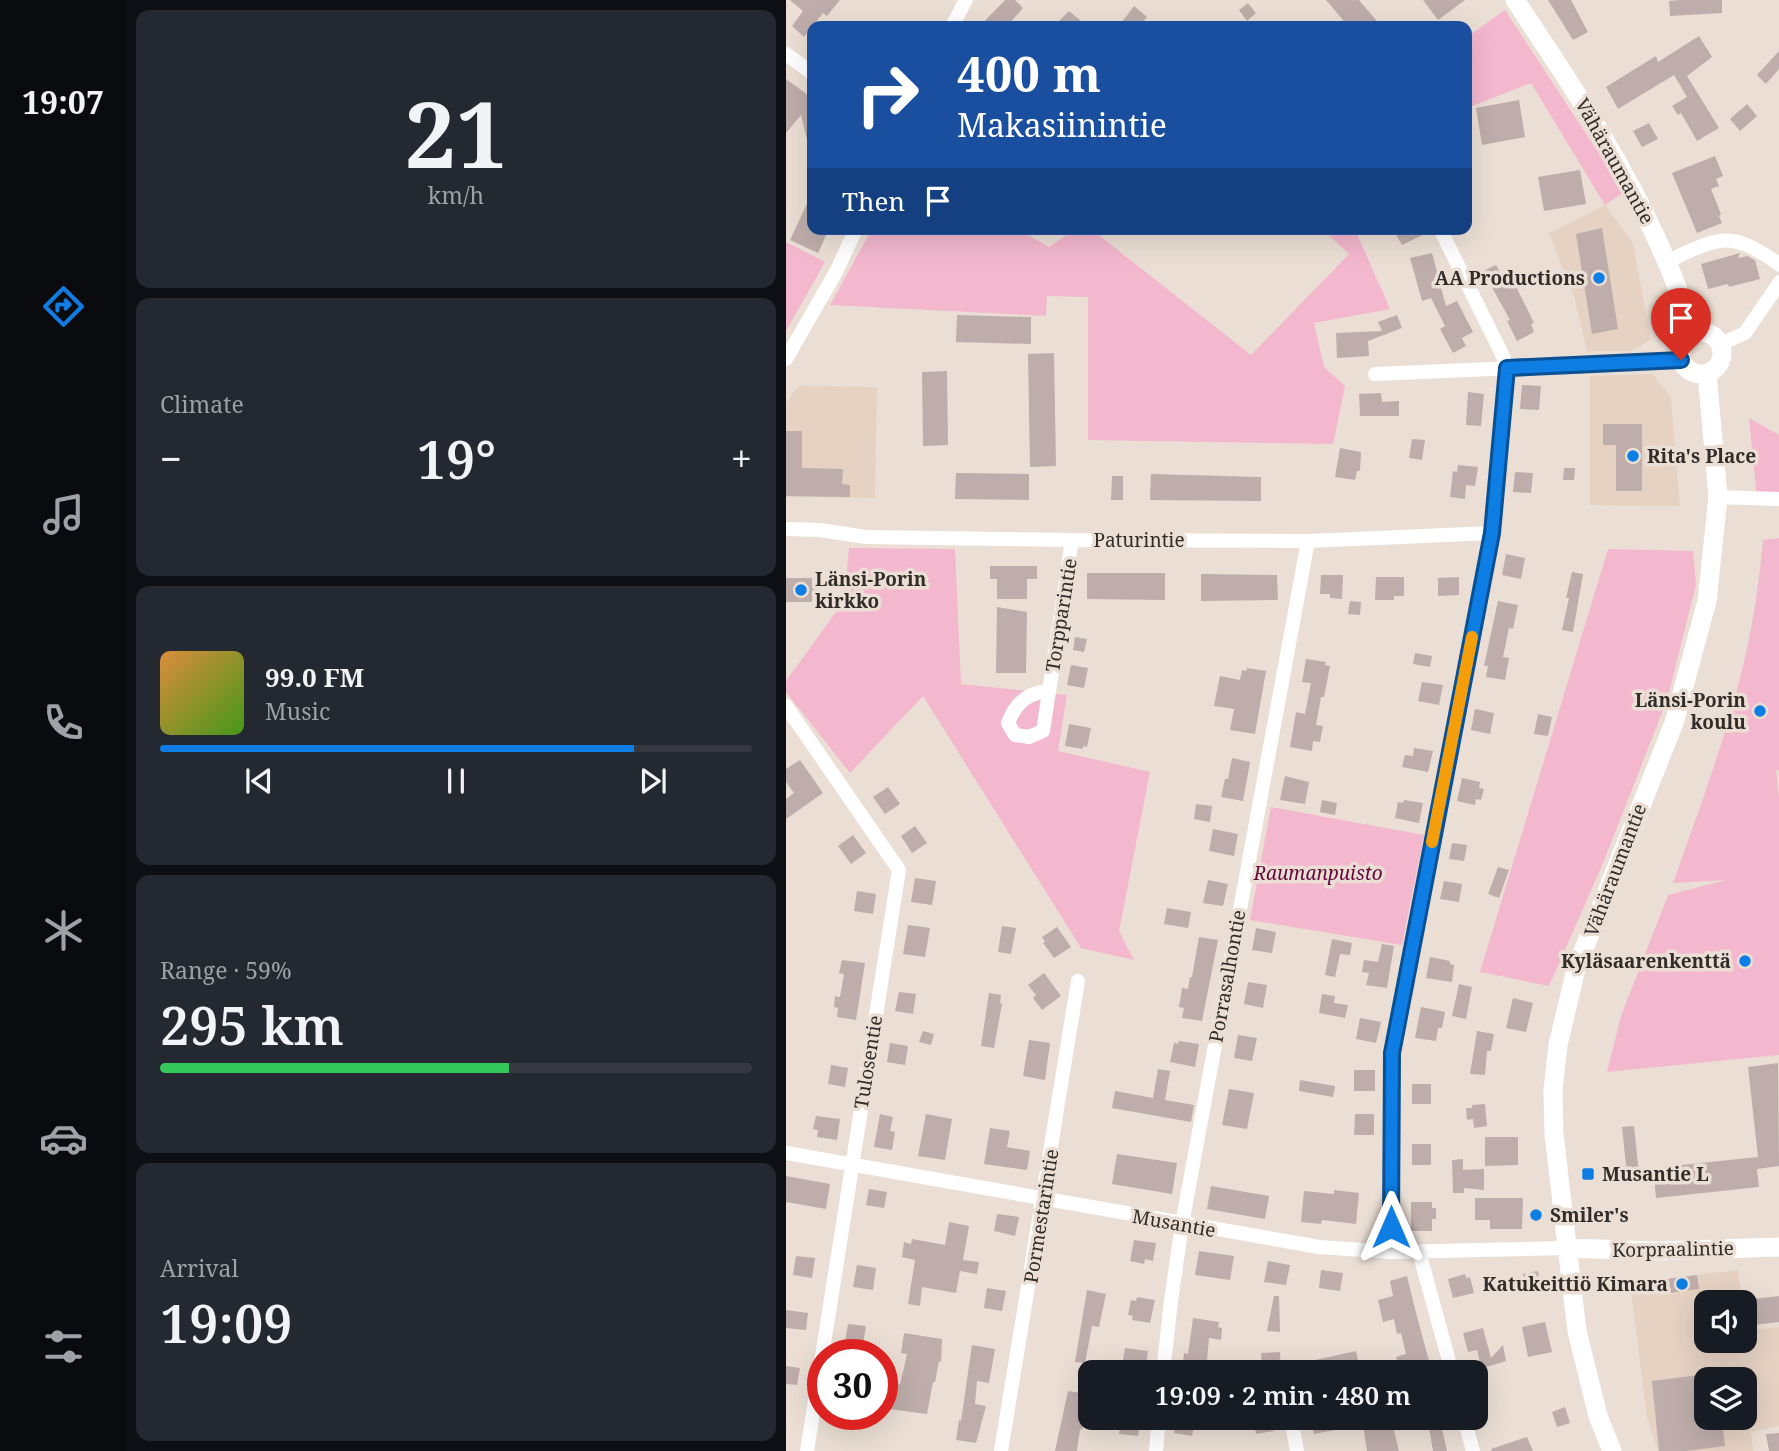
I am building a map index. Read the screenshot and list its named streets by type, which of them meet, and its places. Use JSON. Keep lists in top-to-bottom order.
{
  "streets": {
    "main road": ["Vähäraumantie", "Korpraalintie"],
    "street": [
      "Paturintie",
      "Torpparintie",
      "Porrasalhontie",
      "Tulosentie",
      "Pormestarintie",
      "Musantie"
    ]
  },
  "crossings": [
    ["Vähäraumantie", "Musantie"],
    ["Vähäraumantie", "Korpraalintie"],
    ["Paturintie", "Torpparintie"],
    ["Paturintie", "Porrasalhontie"],
    ["Porrasalhontie", "Musantie"],
    ["Tulosentie", "Musantie"],
    ["Pormestarintie", "Musantie"],
    ["Musantie", "Korpraalintie"]
  ],
  "parks": ["Raumanpuisto"],
  "places": {
    "other": [
      "AA Productions",
      "Rita's Place",
      "Länsi-Porin kirkko",
      "Länsi-Porin koulu",
      "Kyläsaarenkenttä",
      "Smiler's",
      "Katukeittiö Kimara"
    ],
    "transit": ["Musantie L"]
  },
  "page": {
    "tabs": "19:07",
    "tile": [
      ["21", "km/h"],
      "Climate",
      ["Range · 59%", "295 km"],
      ["Arrival", "19:09"]
    ],
    "turn": ["400 m", "Makasiinintie"],
    "then": "Then",
    "heat": ["−", "19°", "+"],
    "song": ["99.0 FM", "Music"],
    "limit": "30",
    "trip": "19:09 · 2 min · 480 m"
  }
}
